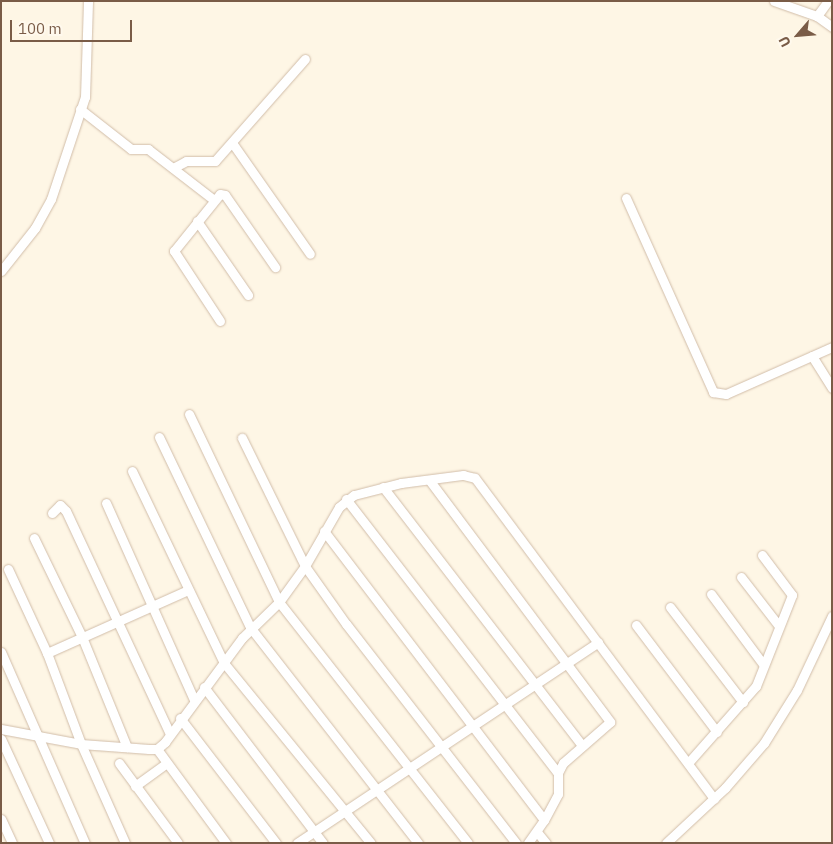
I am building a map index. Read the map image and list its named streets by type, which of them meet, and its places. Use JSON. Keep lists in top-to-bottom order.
{
  "scale_bar": "100 m",
  "north": "bottom left"
}
